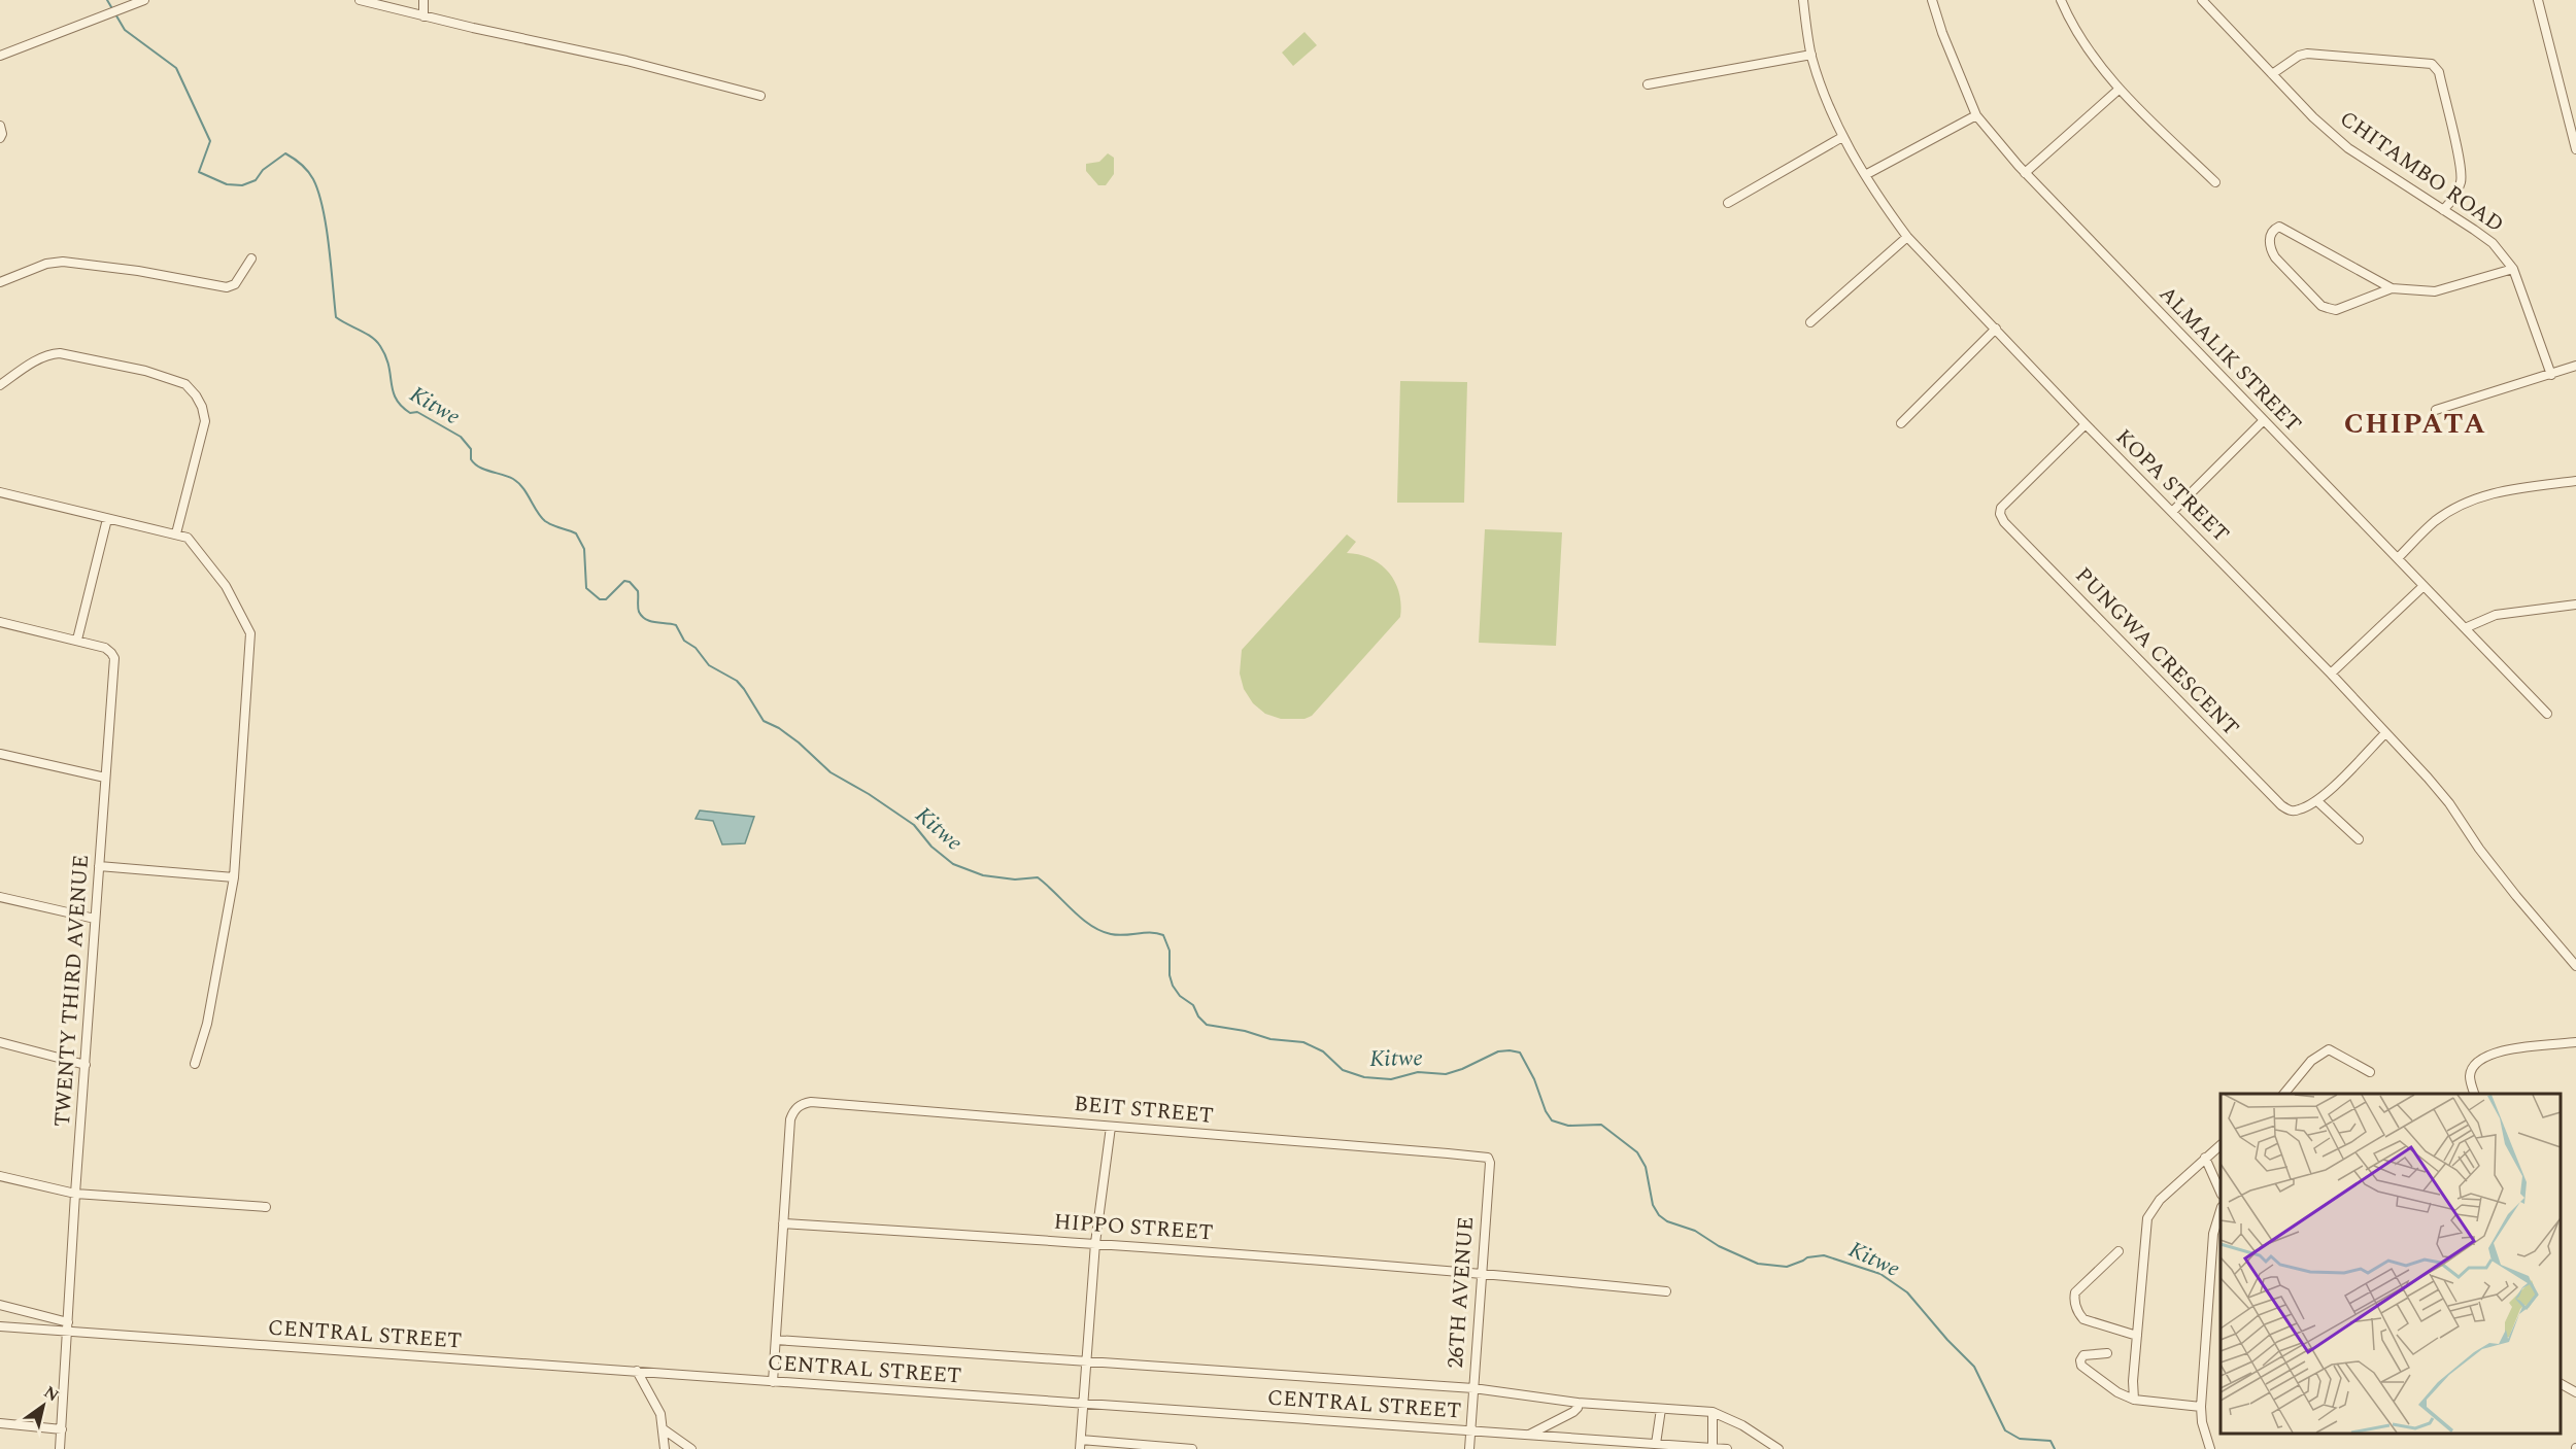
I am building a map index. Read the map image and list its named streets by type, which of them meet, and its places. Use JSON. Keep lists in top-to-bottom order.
{
  "streets": {
    "street": [
      "CHITAMBO ROAD",
      "ALMALIK STREET",
      "KOPA STREET",
      "PUNGWA CRESCENT",
      "TWENTY THIRD AVENUE",
      "BEIT STREET",
      "HIPPO STREET",
      "26TH AVENUE",
      "CENTRAL STREET"
    ]
  },
  "crossings": [
    ["KOPA STREET", "PUNGWA CRESCENT"],
    ["TWENTY THIRD AVENUE", "CENTRAL STREET"],
    ["BEIT STREET", "HIPPO STREET"],
    ["BEIT STREET", "26TH AVENUE"],
    ["HIPPO STREET", "26TH AVENUE"],
    ["26TH AVENUE", "CENTRAL STREET"]
  ],
  "districts": ["CHIPATA"],
  "water": ["Kitwe"],
  "north": "top right"
}
